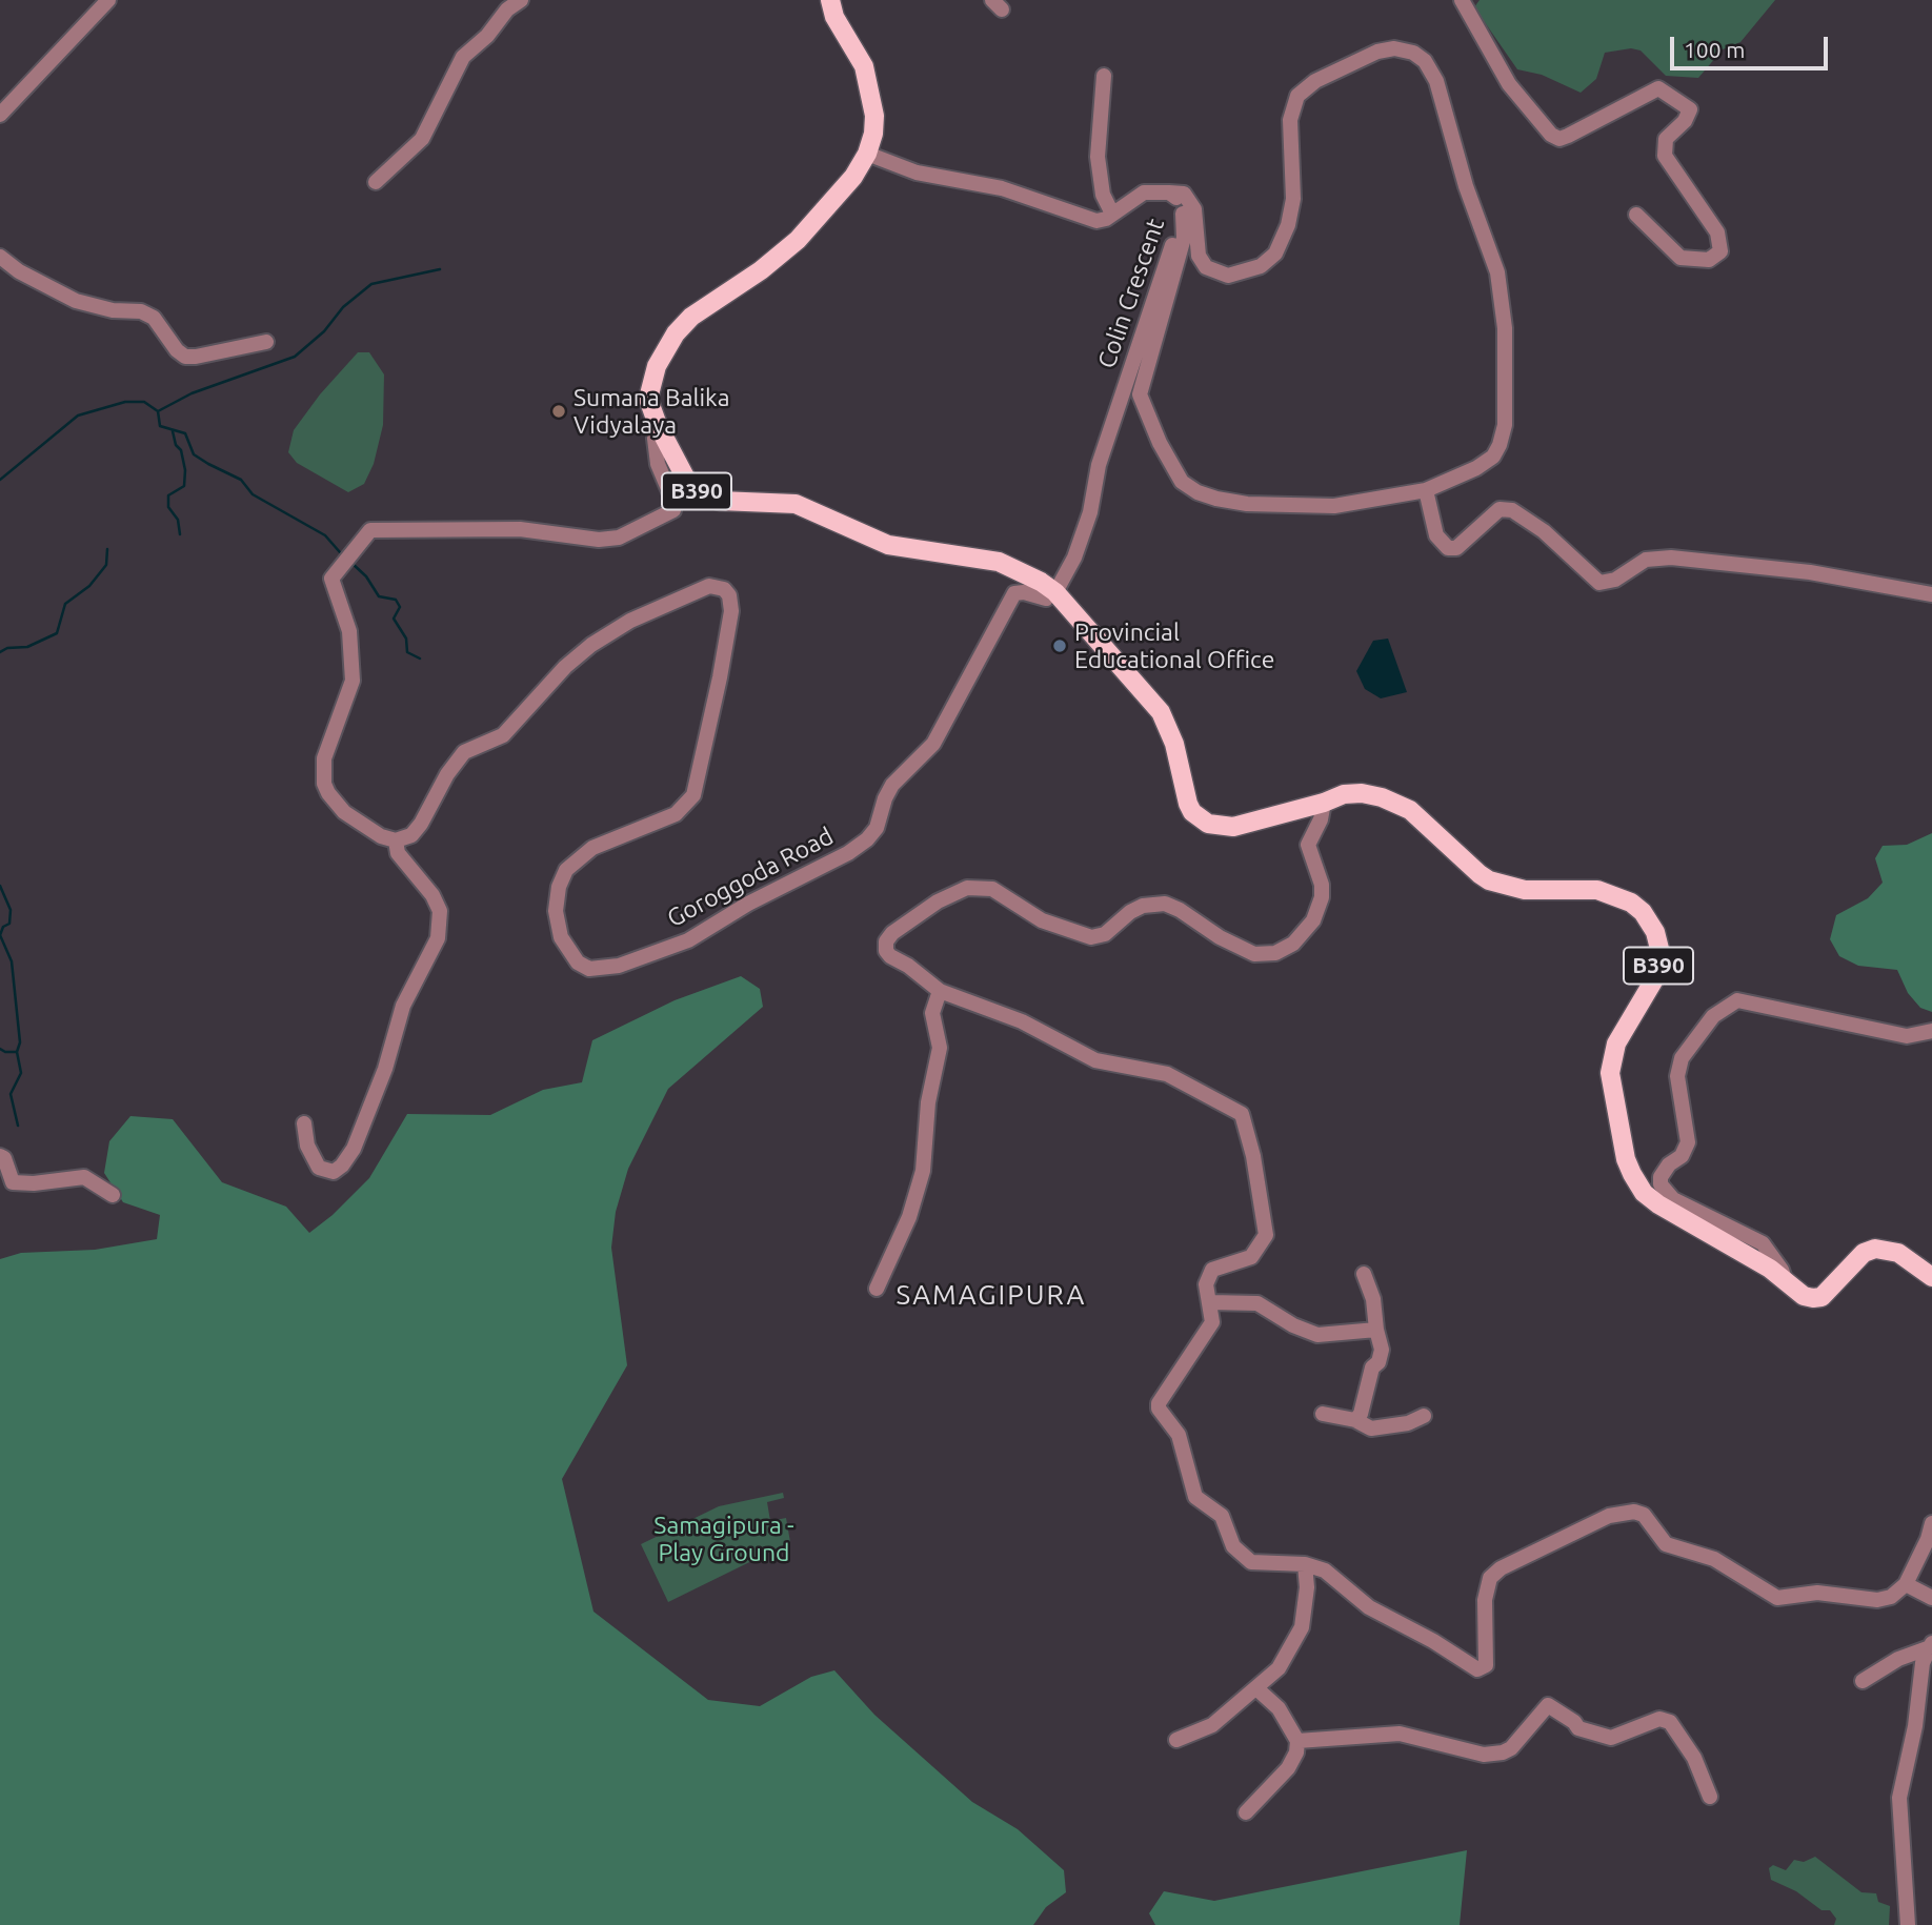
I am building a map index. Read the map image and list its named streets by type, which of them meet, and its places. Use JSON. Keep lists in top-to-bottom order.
{
  "streets": {
    "main road": ["B390"],
    "street": ["Colin Crescent", "Goroggoda Road"]
  },
  "crossings": [
    ["Colin Crescent", "B390"],
    ["Colin Crescent", "Goroggoda Road"],
    ["B390", "Goroggoda Road"]
  ],
  "districts": ["SAMAGIPURA"],
  "parks": ["Samagipura - Play Ground"],
  "places": ["Sumana Balika Vidyalaya", "Provincial Educational Office"],
  "scale_bar": "100 m"
}
